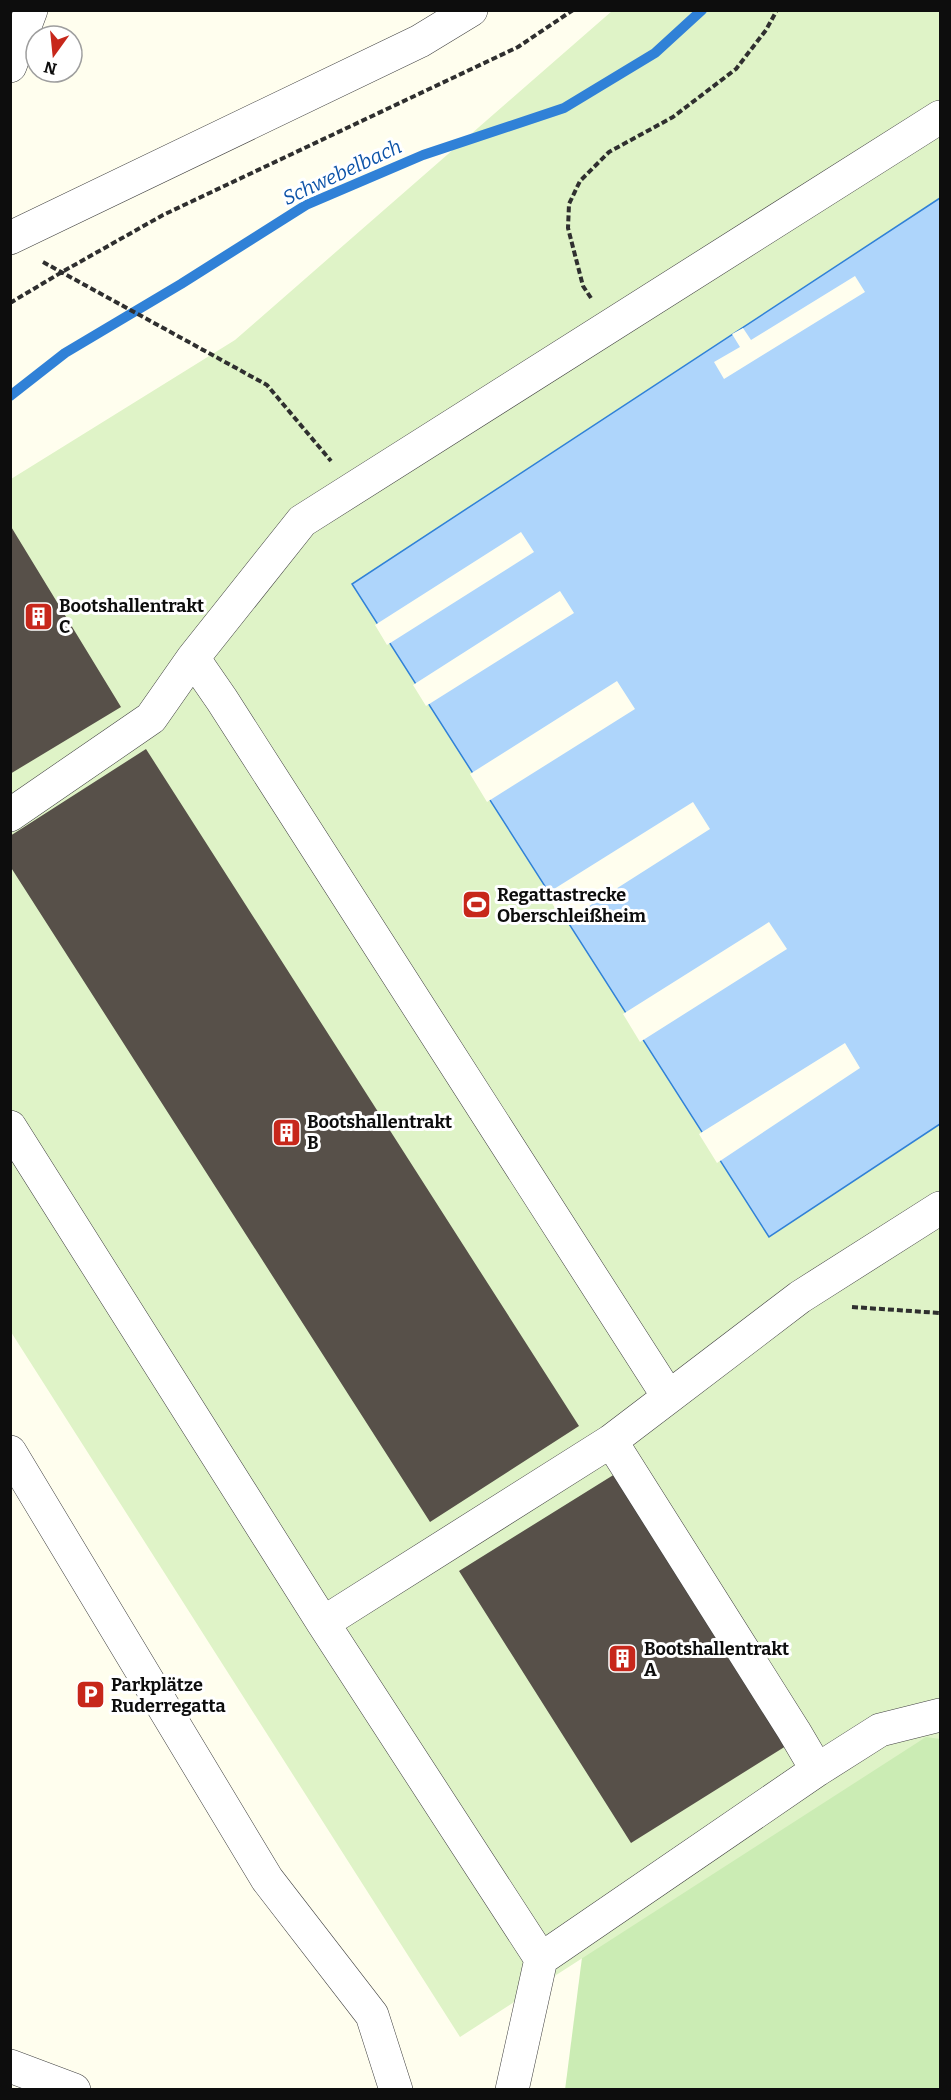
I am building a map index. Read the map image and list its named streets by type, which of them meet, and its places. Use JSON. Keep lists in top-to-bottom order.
{
  "water": ["Schwebelbach"],
  "places": {
    "building": ["Bootshallentrakt C", "Bootshallentrakt B", "Bootshallentrakt A"],
    "sports": ["Regattastrecke Oberschleißheim"],
    "parking": ["Parkplätze Ruderregatta"]
  },
  "north": "bottom"
}
